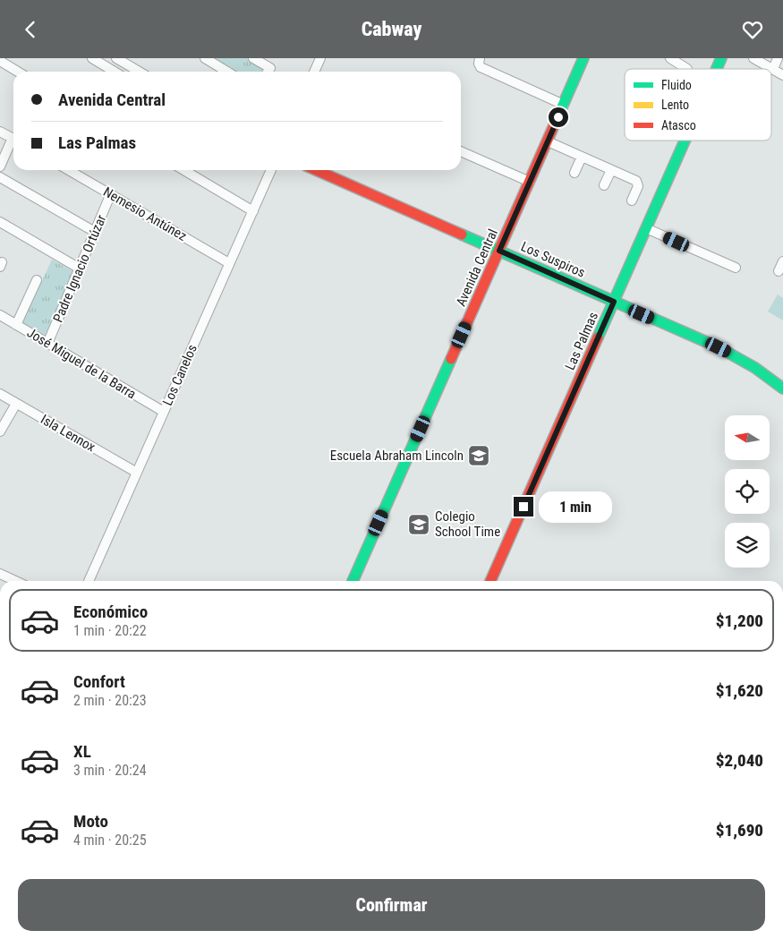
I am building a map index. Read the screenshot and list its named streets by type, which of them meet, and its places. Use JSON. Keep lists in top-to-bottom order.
{
  "streets": {
    "street": [
      "Nemesio Antúnez",
      "Los Suspiros",
      "Avenida Central",
      "Padre Ignacio Ortúzar",
      "Las Palmas",
      "José Miguel de la Barra",
      "Los Canelos",
      "Isla Lennox"
    ]
  },
  "crossings": [
    ["Nemesio Antúnez", "Padre Ignacio Ortúzar"],
    ["Nemesio Antúnez", "Los Canelos"],
    ["Los Suspiros", "Avenida Central"],
    ["Los Suspiros", "Las Palmas"],
    ["Padre Ignacio Ortúzar", "José Miguel de la Barra"],
    ["José Miguel de la Barra", "Los Canelos"],
    ["Los Canelos", "Isla Lennox"]
  ],
  "places": {
    "school or university": ["Escuela Abraham Lincoln", "Colegio School Time"]
  },
  "legend": ["Fluido", "Lento", "Atasco"],
  "north": "left",
  "page": {
    "header": "Cabway",
    "banner": ["Avenida Central", "Las Palmas"],
    "bubble": "1 min",
    "list": [
      {
        "name": "Económico",
        "note": "1 min · 20:22",
        "value": "$1,200"
      },
      {
        "name": "Confort",
        "note": "2 min · 20:23",
        "value": "$1,620"
      },
      {
        "name": "XL",
        "note": "3 min · 20:24",
        "value": "$2,040"
      },
      {
        "name": "Moto",
        "note": "4 min · 20:25",
        "value": "$1,690"
      }
    ],
    "buttons": "Confirmar"
  }
}
